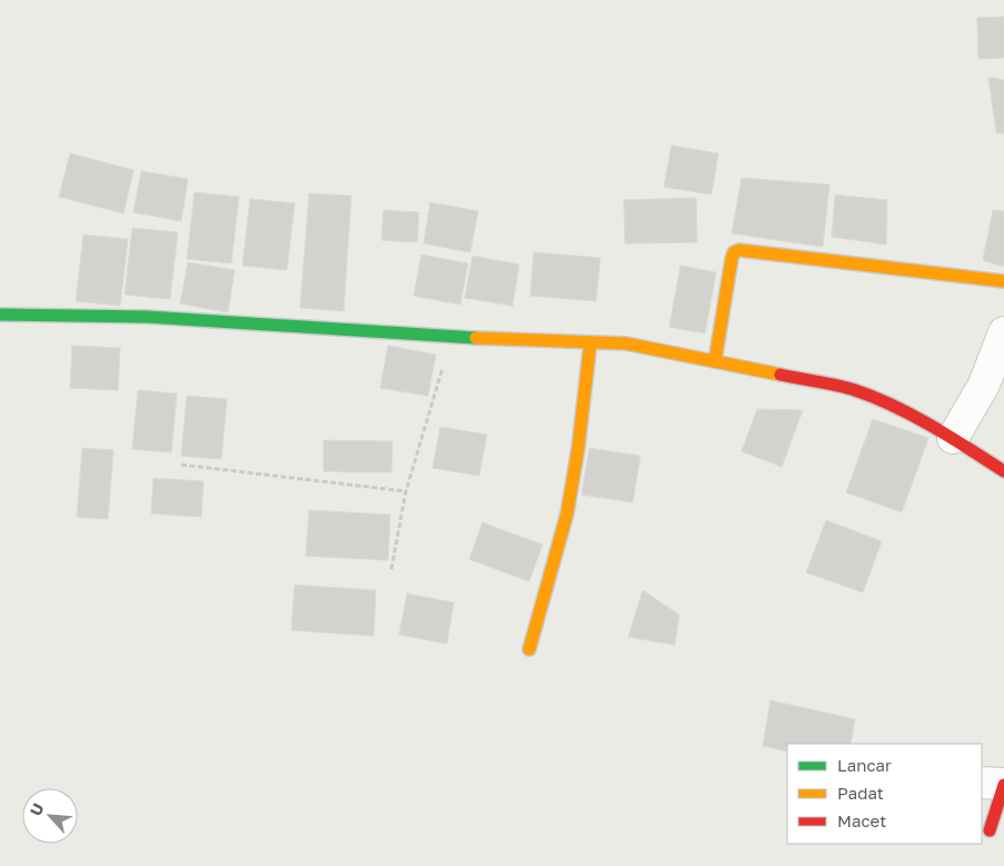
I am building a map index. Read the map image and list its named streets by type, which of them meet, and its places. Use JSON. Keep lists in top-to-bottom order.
{
  "legend": ["Lancar", "Padat", "Macet"],
  "north": "top left"
}
